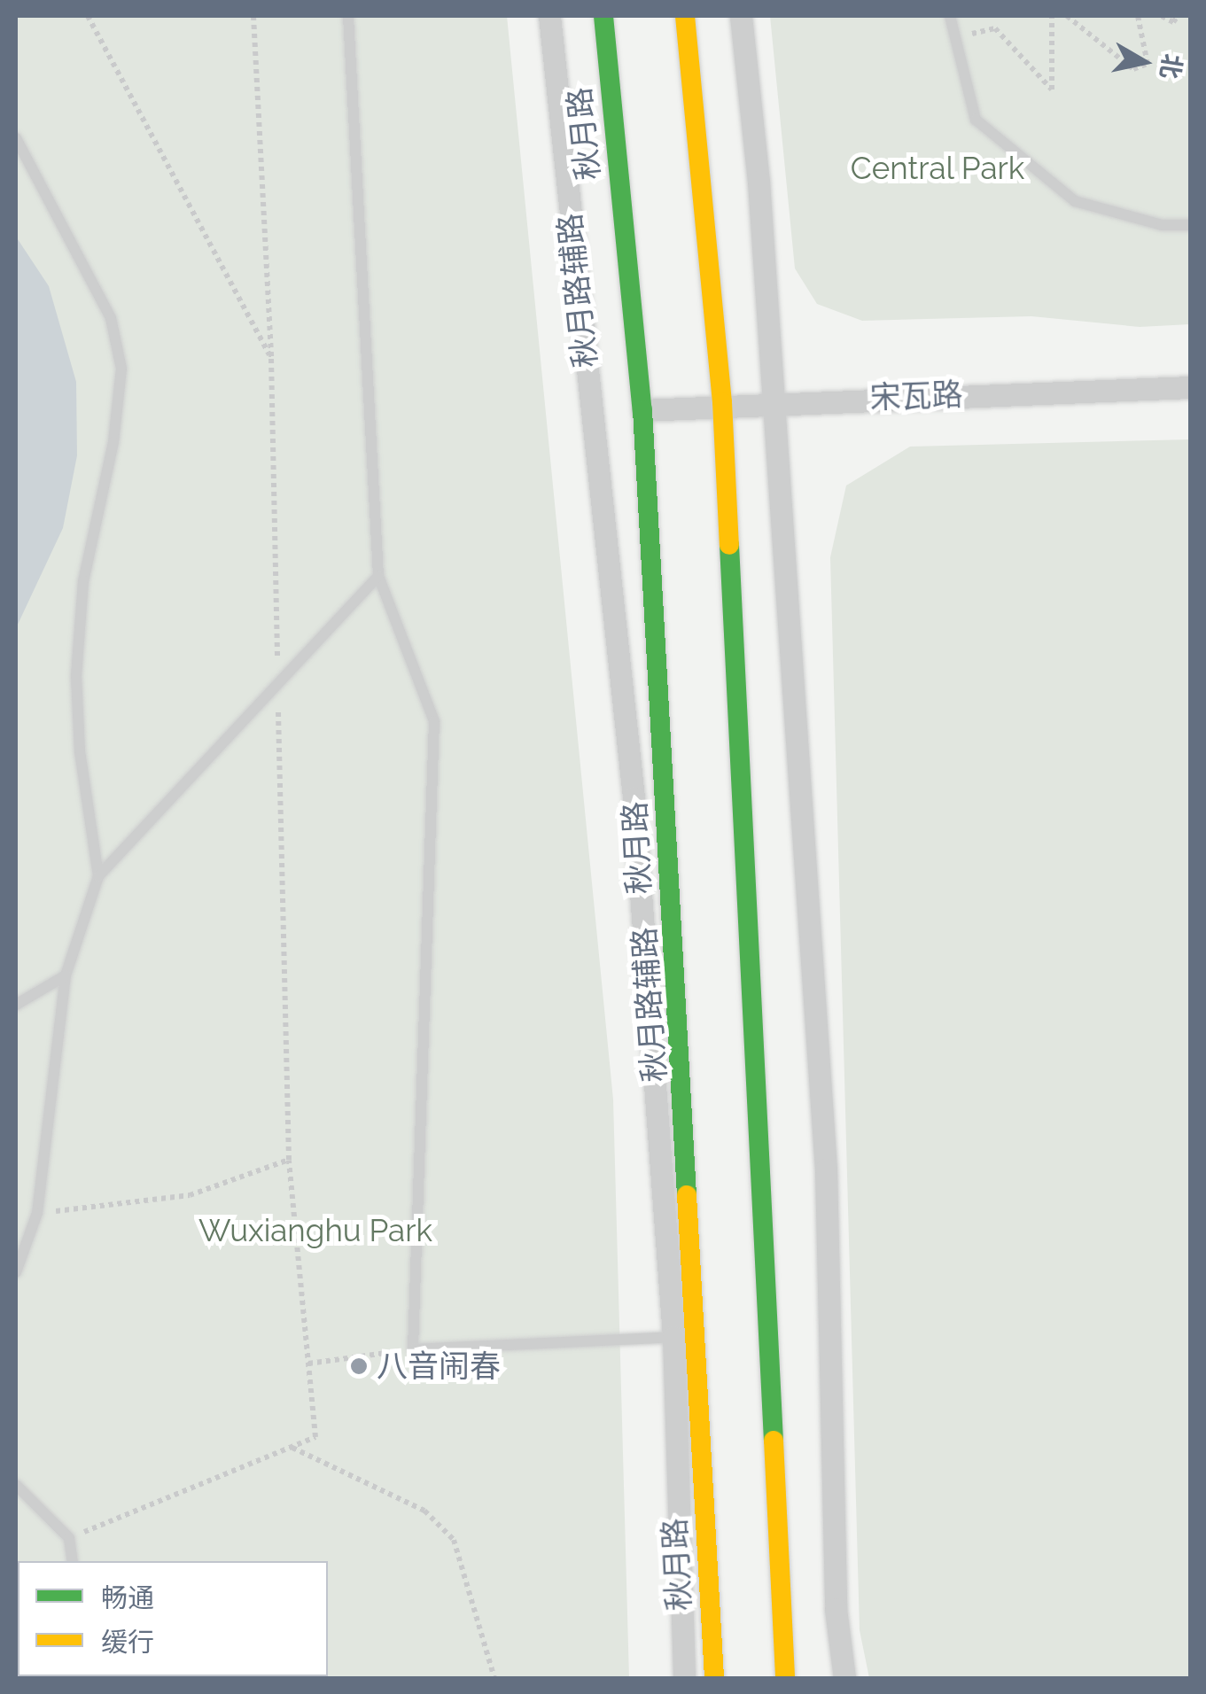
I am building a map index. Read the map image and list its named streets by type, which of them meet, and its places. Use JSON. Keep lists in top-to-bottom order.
{
  "streets": {
    "main road": ["秋月路"],
    "street": ["秋月路辅路", "宋瓦路"]
  },
  "crossings": [
    ["秋月路", "秋月路辅路"],
    ["秋月路", "宋瓦路"]
  ],
  "parks": ["Central Park", "Wuxianghu Park"],
  "places": ["八音闹春"],
  "legend": ["畅通", "缓行"],
  "north": "right"
}
